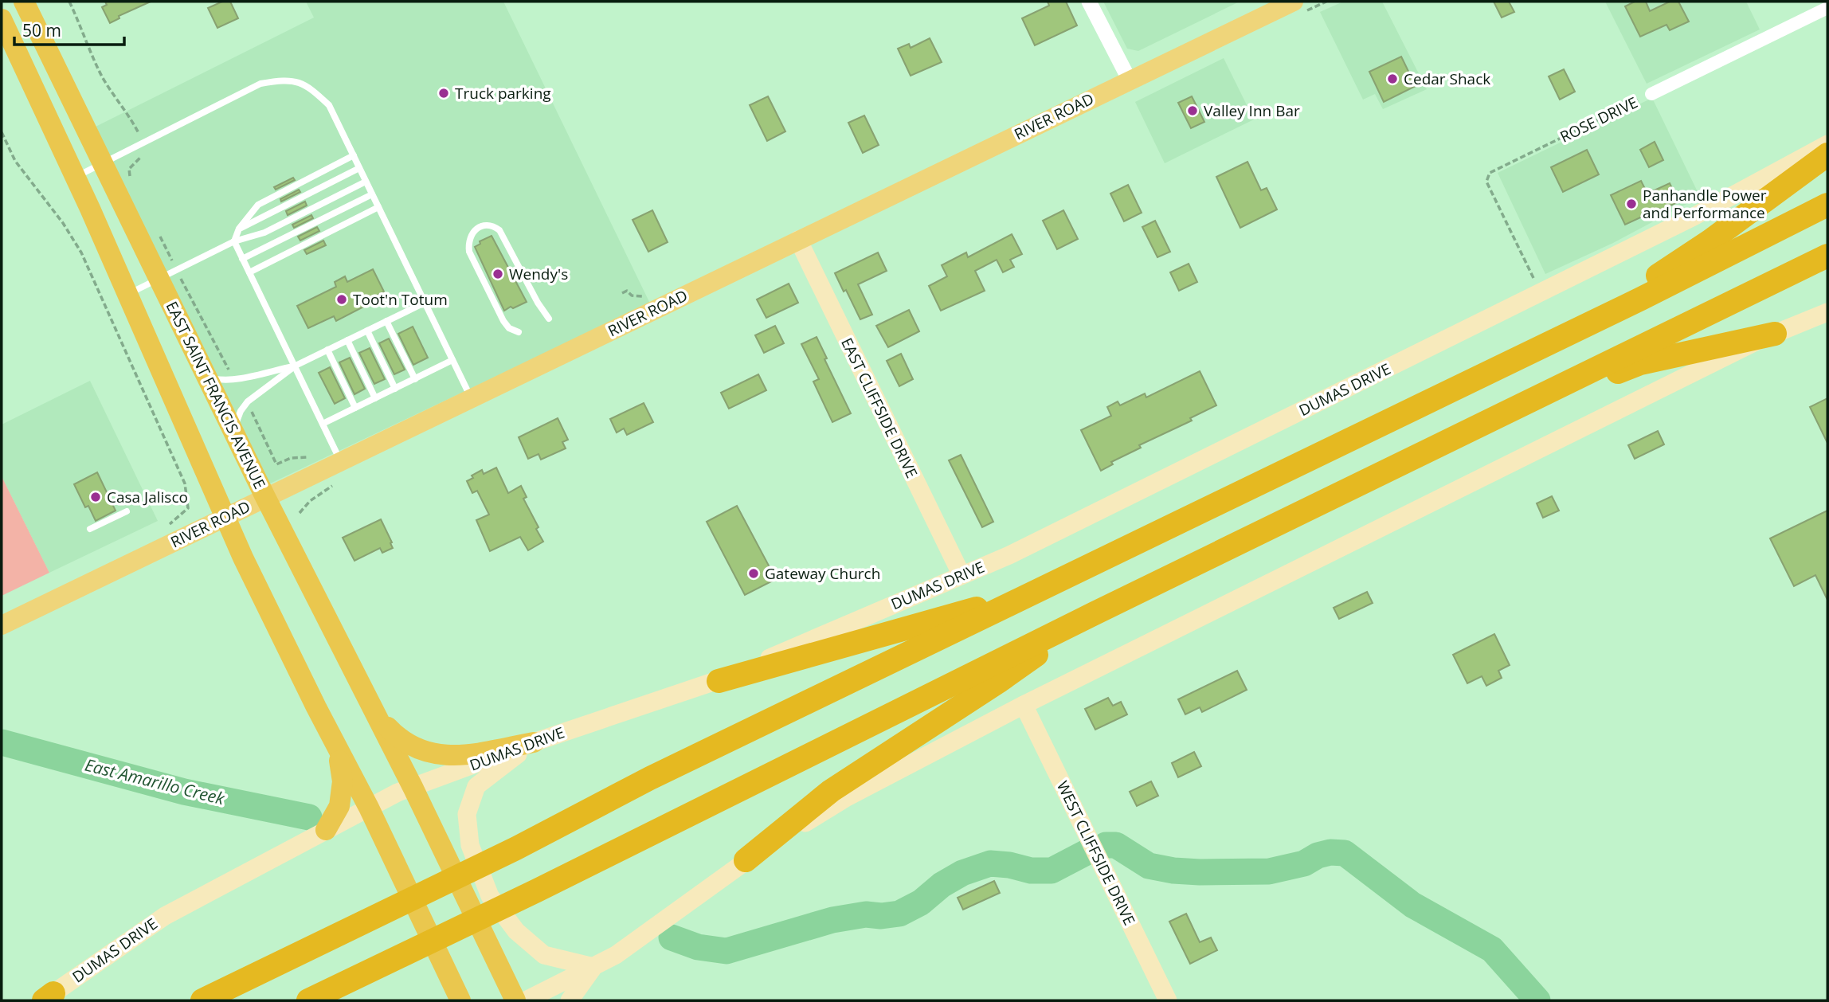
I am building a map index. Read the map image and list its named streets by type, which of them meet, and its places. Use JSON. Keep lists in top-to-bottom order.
{
  "streets": {
    "highway": ["EAST SAINT FRANCIS AVENUE"],
    "main road": [
      "RIVER ROAD",
      "DUMAS DRIVE",
      "EAST CLIFFSIDE DRIVE",
      "WEST CLIFFSIDE DRIVE"
    ],
    "street": ["ROSE DRIVE"]
  },
  "crossings": [
    ["RIVER ROAD", "EAST SAINT FRANCIS AVENUE"],
    ["RIVER ROAD", "EAST CLIFFSIDE DRIVE"],
    ["ROSE DRIVE", "DUMAS DRIVE"],
    ["DUMAS DRIVE", "EAST SAINT FRANCIS AVENUE"],
    ["DUMAS DRIVE", "EAST CLIFFSIDE DRIVE"]
  ],
  "water": ["East Amarillo Creek"],
  "places": [
    "Cedar Shack",
    "Truck parking",
    "Valley Inn Bar",
    "Panhandle Power and Performance",
    "Wendy's",
    "Toot'n Totum",
    "Casa Jalisco",
    "Gateway Church"
  ],
  "scale_bar": "50 m"
}
